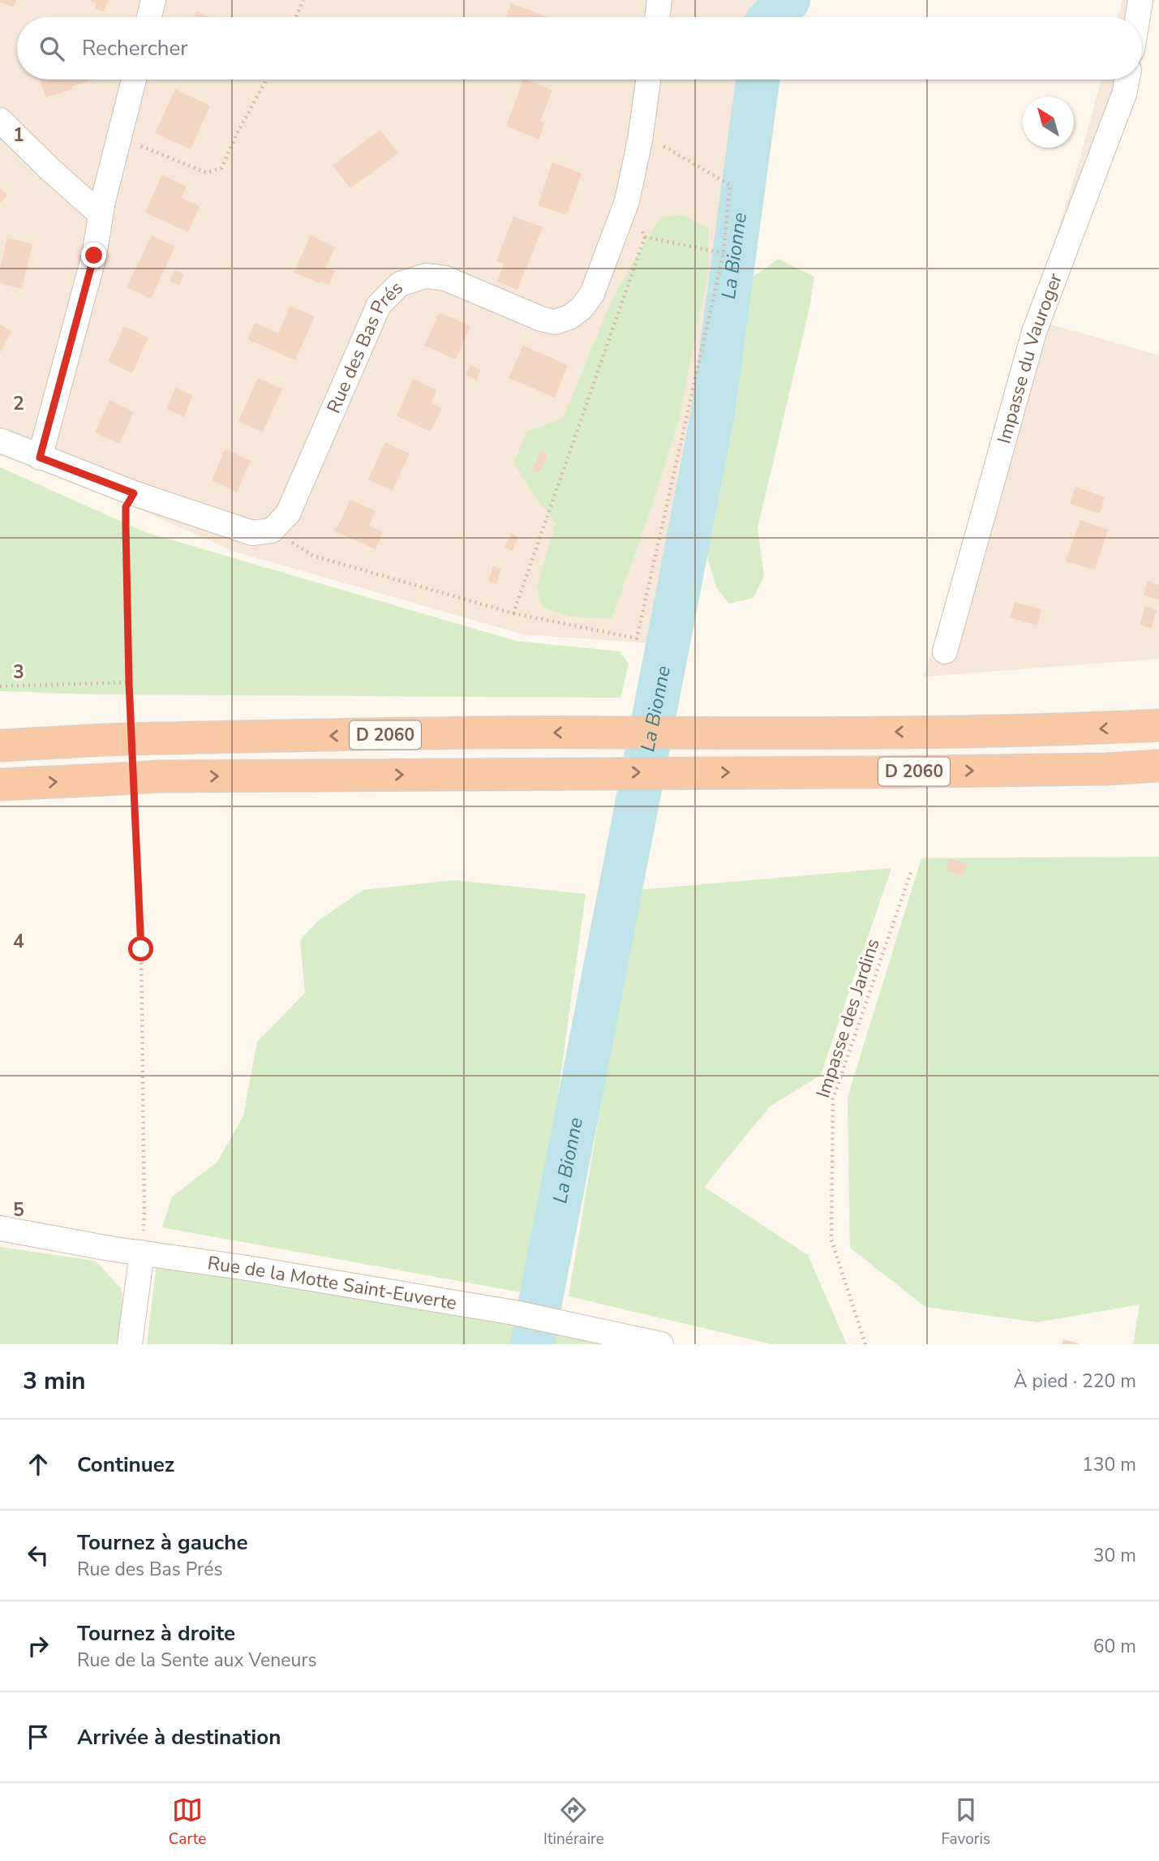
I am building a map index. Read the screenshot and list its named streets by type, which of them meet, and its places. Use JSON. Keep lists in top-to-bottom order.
{
  "streets": {
    "highway": ["D 2060"],
    "street": ["Rue des Bas Prés", "Impasse du Vauroger", "Rue de la Motte Saint-Euverte"],
    "path": ["Impasse des Jardins"]
  },
  "water": ["La Bionne"],
  "north": "top left",
  "page": {
    "search": "Rechercher",
    "heading": ["3 min", "À pied · 220 m"],
    "list": [
      ["Continuez", "130 m"],
      ["Tournez à gauche", "Rue des Bas Prés", "30 m"],
      ["Tournez à droite", "Rue de la Sente aux Veneurs", "60 m"],
      "Arrivée à destination"
    ],
    "nav": ["Carte", "Itinéraire", "Favoris"]
  },
  "grid": {
    "rows": [
      "1",
      "2",
      "3",
      "4",
      "5"
    ]
  }
}
